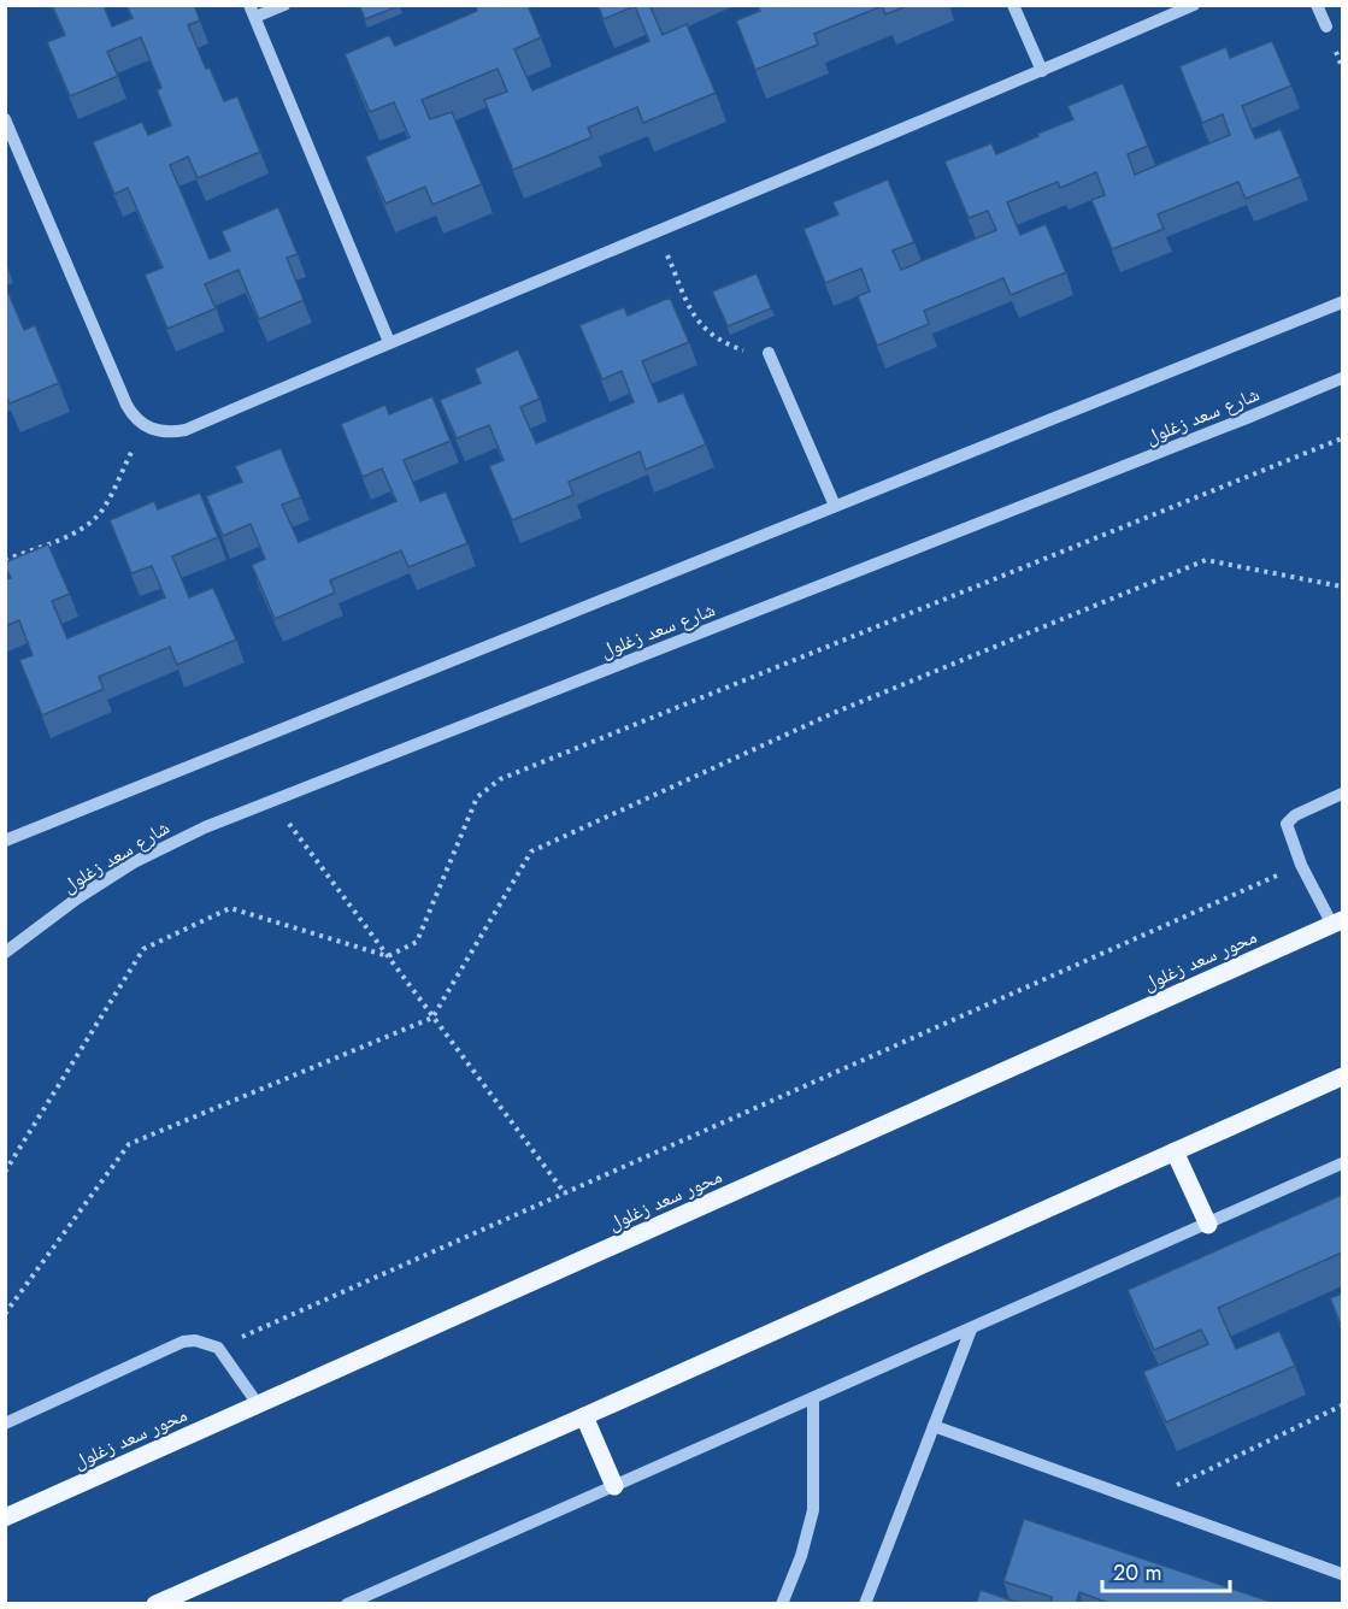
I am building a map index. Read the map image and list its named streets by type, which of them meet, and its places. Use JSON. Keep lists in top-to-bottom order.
{
  "streets": {
    "main road": ["محور سعد زغلول"],
    "street": ["شارع سعد زغلول"]
  },
  "scale_bar": "20 m"
}
